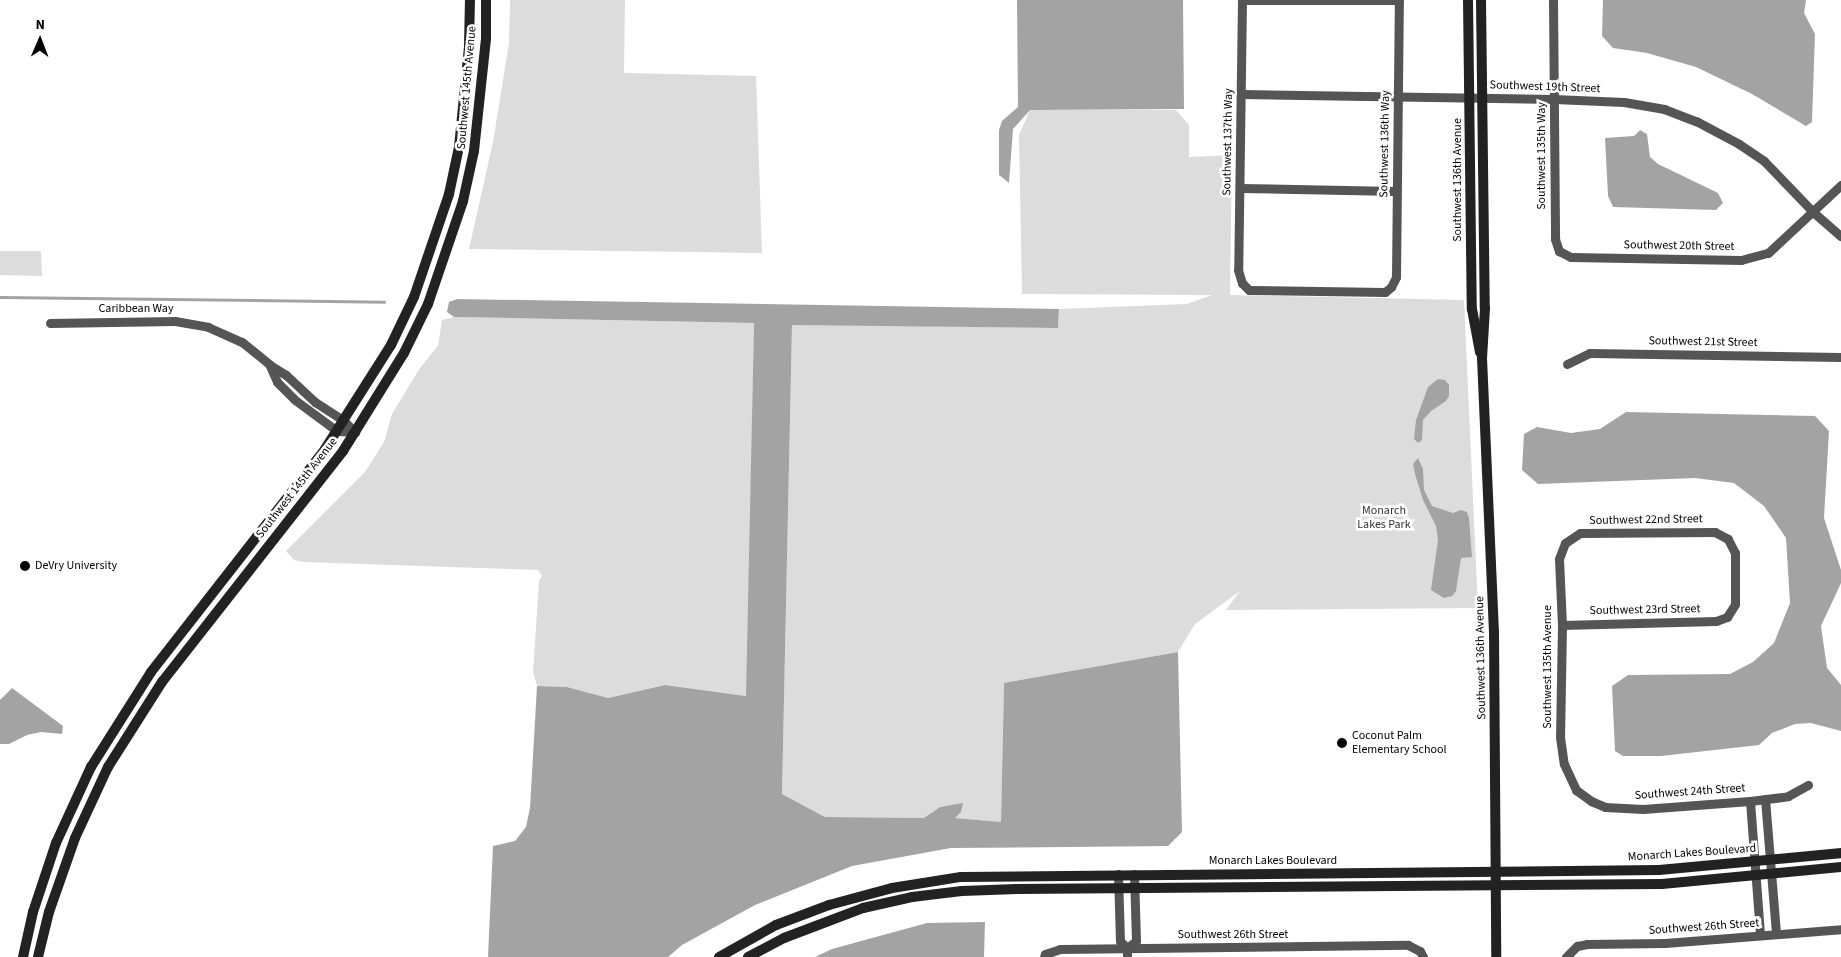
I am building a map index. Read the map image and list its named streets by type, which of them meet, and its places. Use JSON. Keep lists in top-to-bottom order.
{
  "streets": {
    "street": [
      "Southwest 19th Street",
      "Southwest 145th Avenue",
      "Southwest 137th Way",
      "Southwest 136th Way",
      "Southwest 135th Way",
      "Southwest 136th Avenue",
      "Southwest 20th Street",
      "Caribbean Way",
      "Southwest 21st Street",
      "Southwest 22nd Street",
      "Southwest 23rd Street",
      "Southwest 135th Avenue",
      "Southwest 24th Street",
      "Monarch Lakes Boulevard",
      "Southwest 26th Street"
    ]
  },
  "crossings": [
    ["Southwest 19th Street", "Southwest 137th Way"],
    ["Southwest 19th Street", "Southwest 136th Way"],
    ["Southwest 19th Street", "Southwest 135th Way"],
    ["Southwest 19th Street", "Southwest 136th Avenue"],
    ["Southwest 19th Street", "Southwest 20th Street"],
    ["Southwest 145th Avenue", "Caribbean Way"],
    ["Southwest 137th Way", "Southwest 136th Way"],
    ["Southwest 135th Way", "Southwest 20th Street"],
    ["Southwest 136th Avenue", "Monarch Lakes Boulevard"],
    ["Southwest 22nd Street", "Southwest 23rd Street"],
    ["Southwest 22nd Street", "Southwest 135th Avenue"],
    ["Southwest 23rd Street", "Southwest 135th Avenue"],
    ["Southwest 135th Avenue", "Southwest 24th Street"]
  ],
  "parks": ["Monarch Lakes Park"],
  "places": ["DeVry University", "Coconut Palm Elementary School"],
  "north": "top"
}
